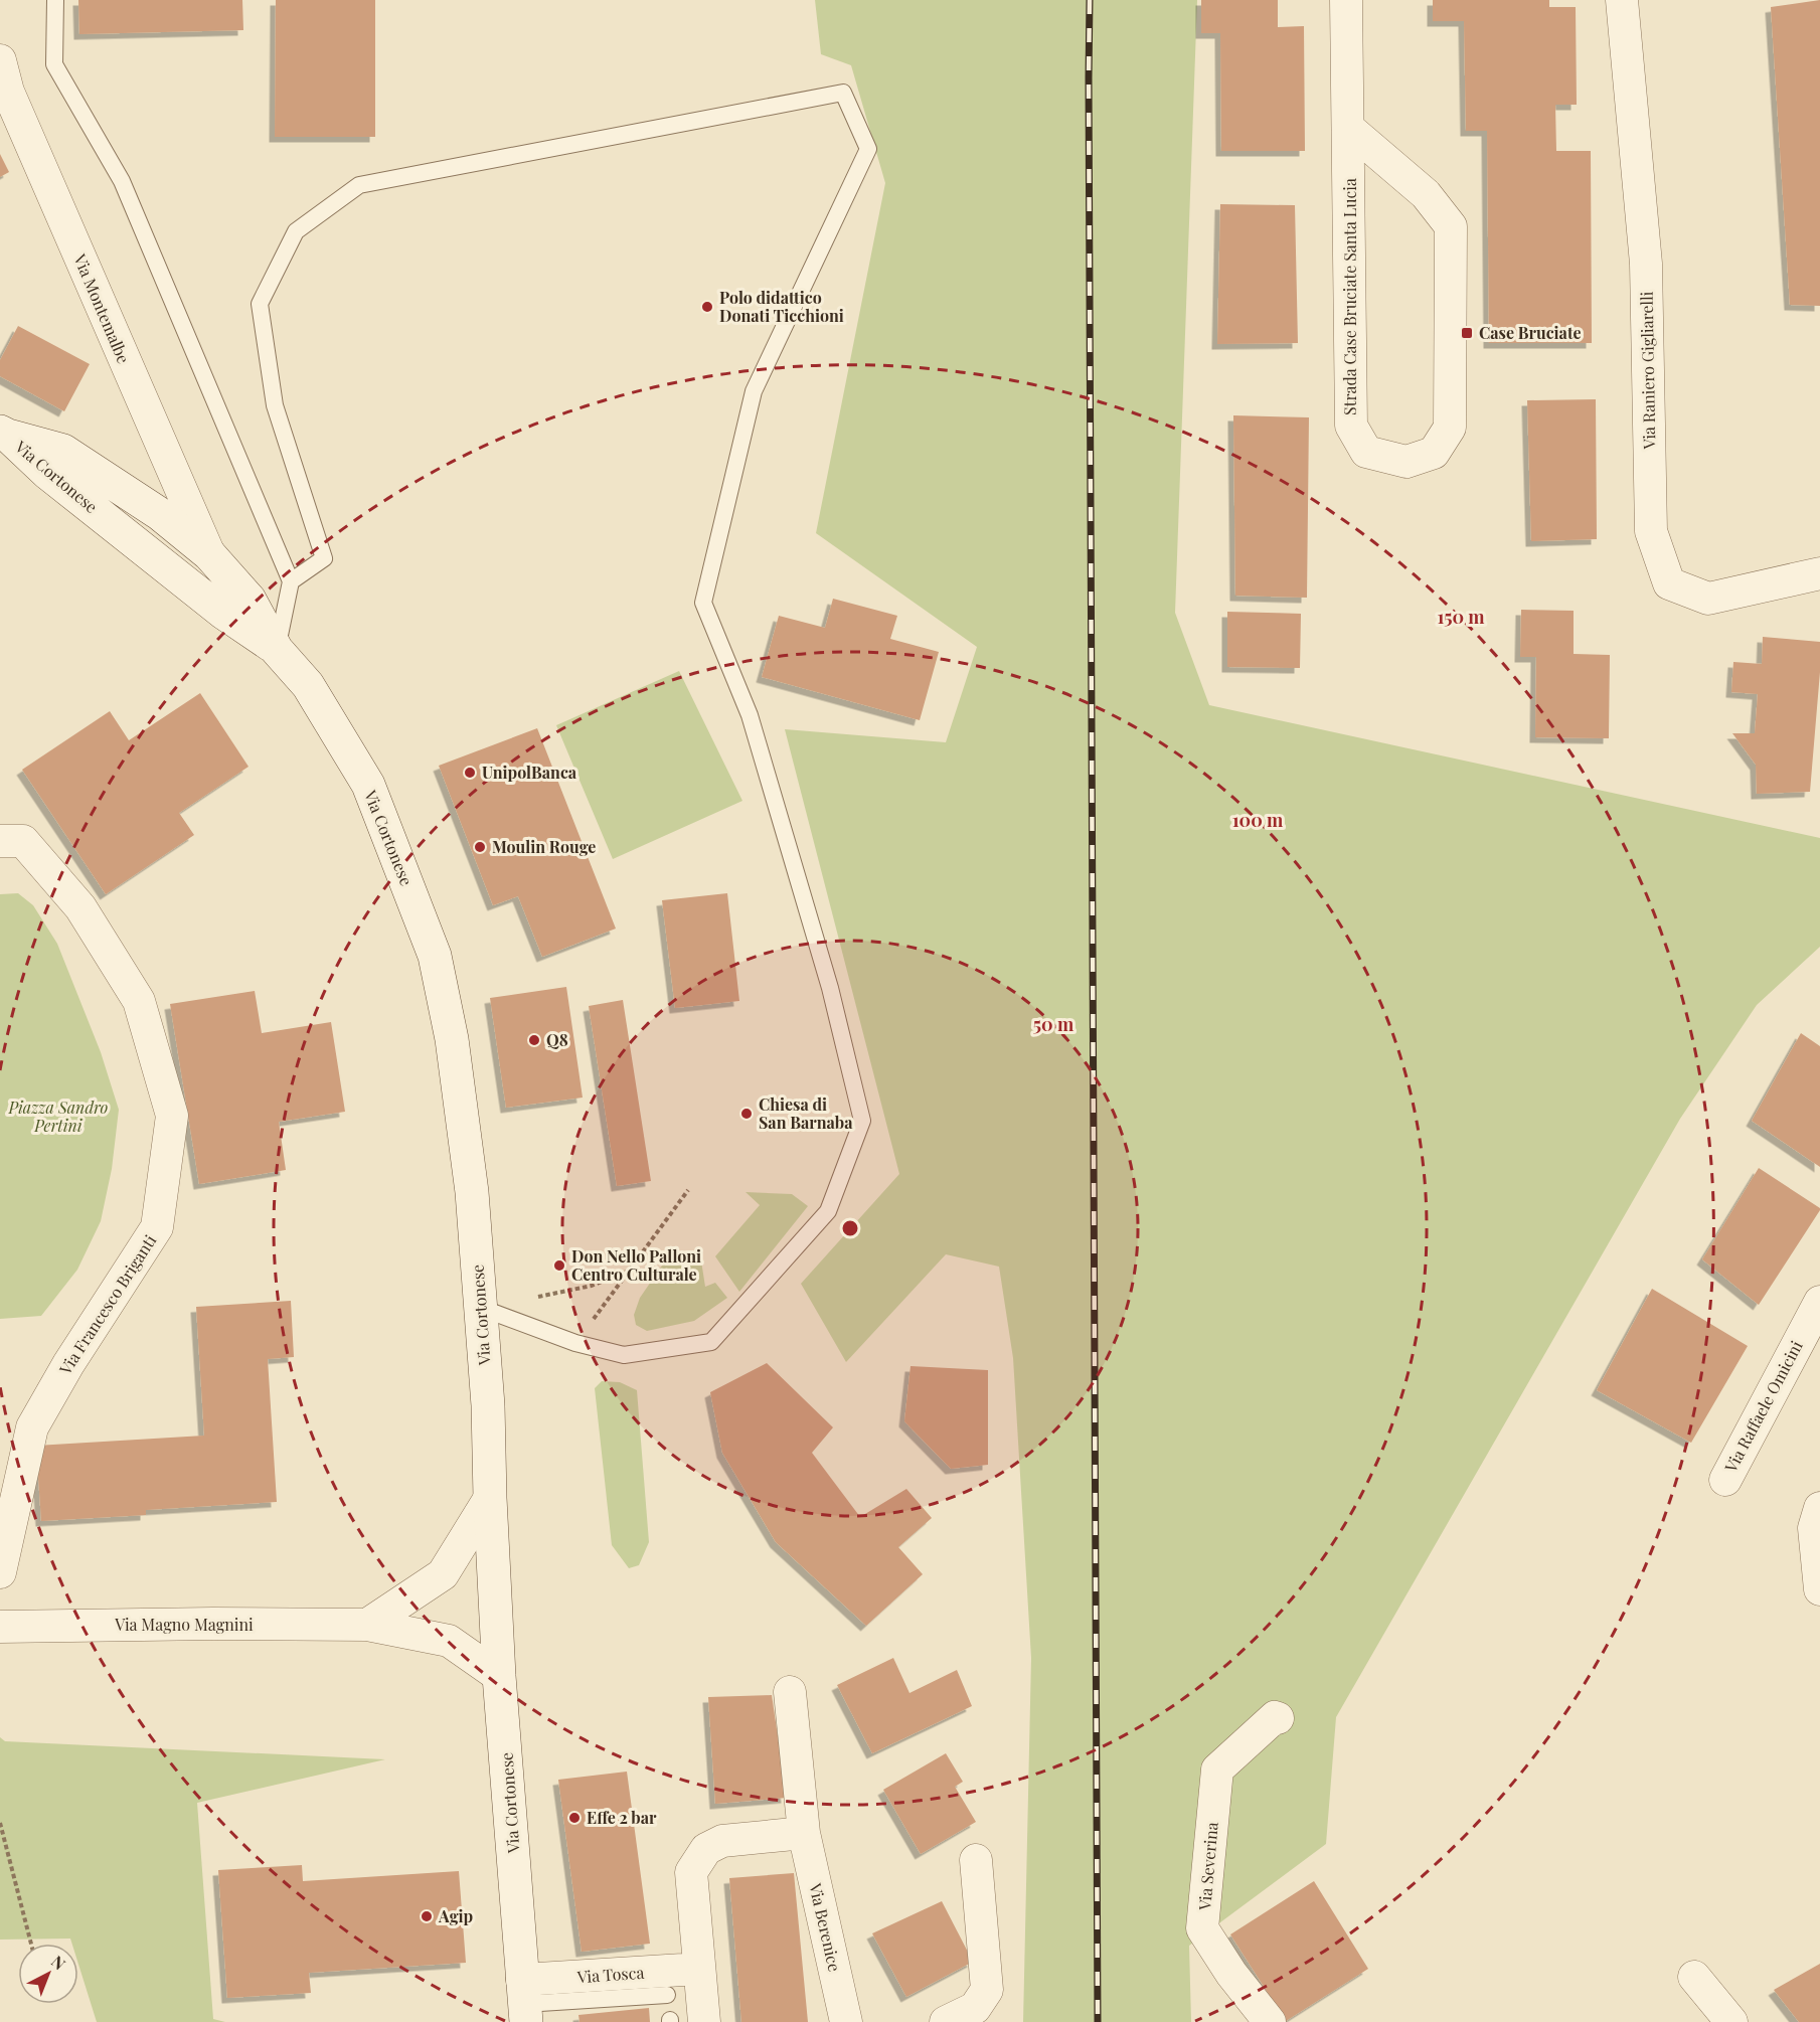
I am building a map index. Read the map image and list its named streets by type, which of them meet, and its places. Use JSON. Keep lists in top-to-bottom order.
{
  "streets": {
    "main road": ["Via Cortonese"],
    "street": [
      "Strada Case Bruciate Santa Lucia",
      "Via Montemalbe",
      "Via Raniero Gigliarelli",
      "Via Francesco Briganti",
      "Via Raffaele Omicini",
      "Via Magno Magnini",
      "Via Severina",
      "Via Berenice",
      "Via Tosca"
    ]
  },
  "crossings": [
    ["Via Montemalbe", "Via Cortonese"],
    ["Via Cortonese", "Via Magno Magnini"],
    ["Via Cortonese", "Via Tosca"]
  ],
  "parks": ["Piazza Sandro Pertini"],
  "places": {
    "other": [
      "Polo didattico Donati Ticchioni",
      "UnipolBanca",
      "Moulin Rouge",
      "Q8",
      "Chiesa di San Barnaba",
      "Don Nello Palloni Centro Culturale",
      "Effe 2 bar",
      "Agip"
    ],
    "transit": ["Case Bruciate"]
  },
  "north": "top right",
  "rings": ["150 m", "100 m", "50 m"]
}
